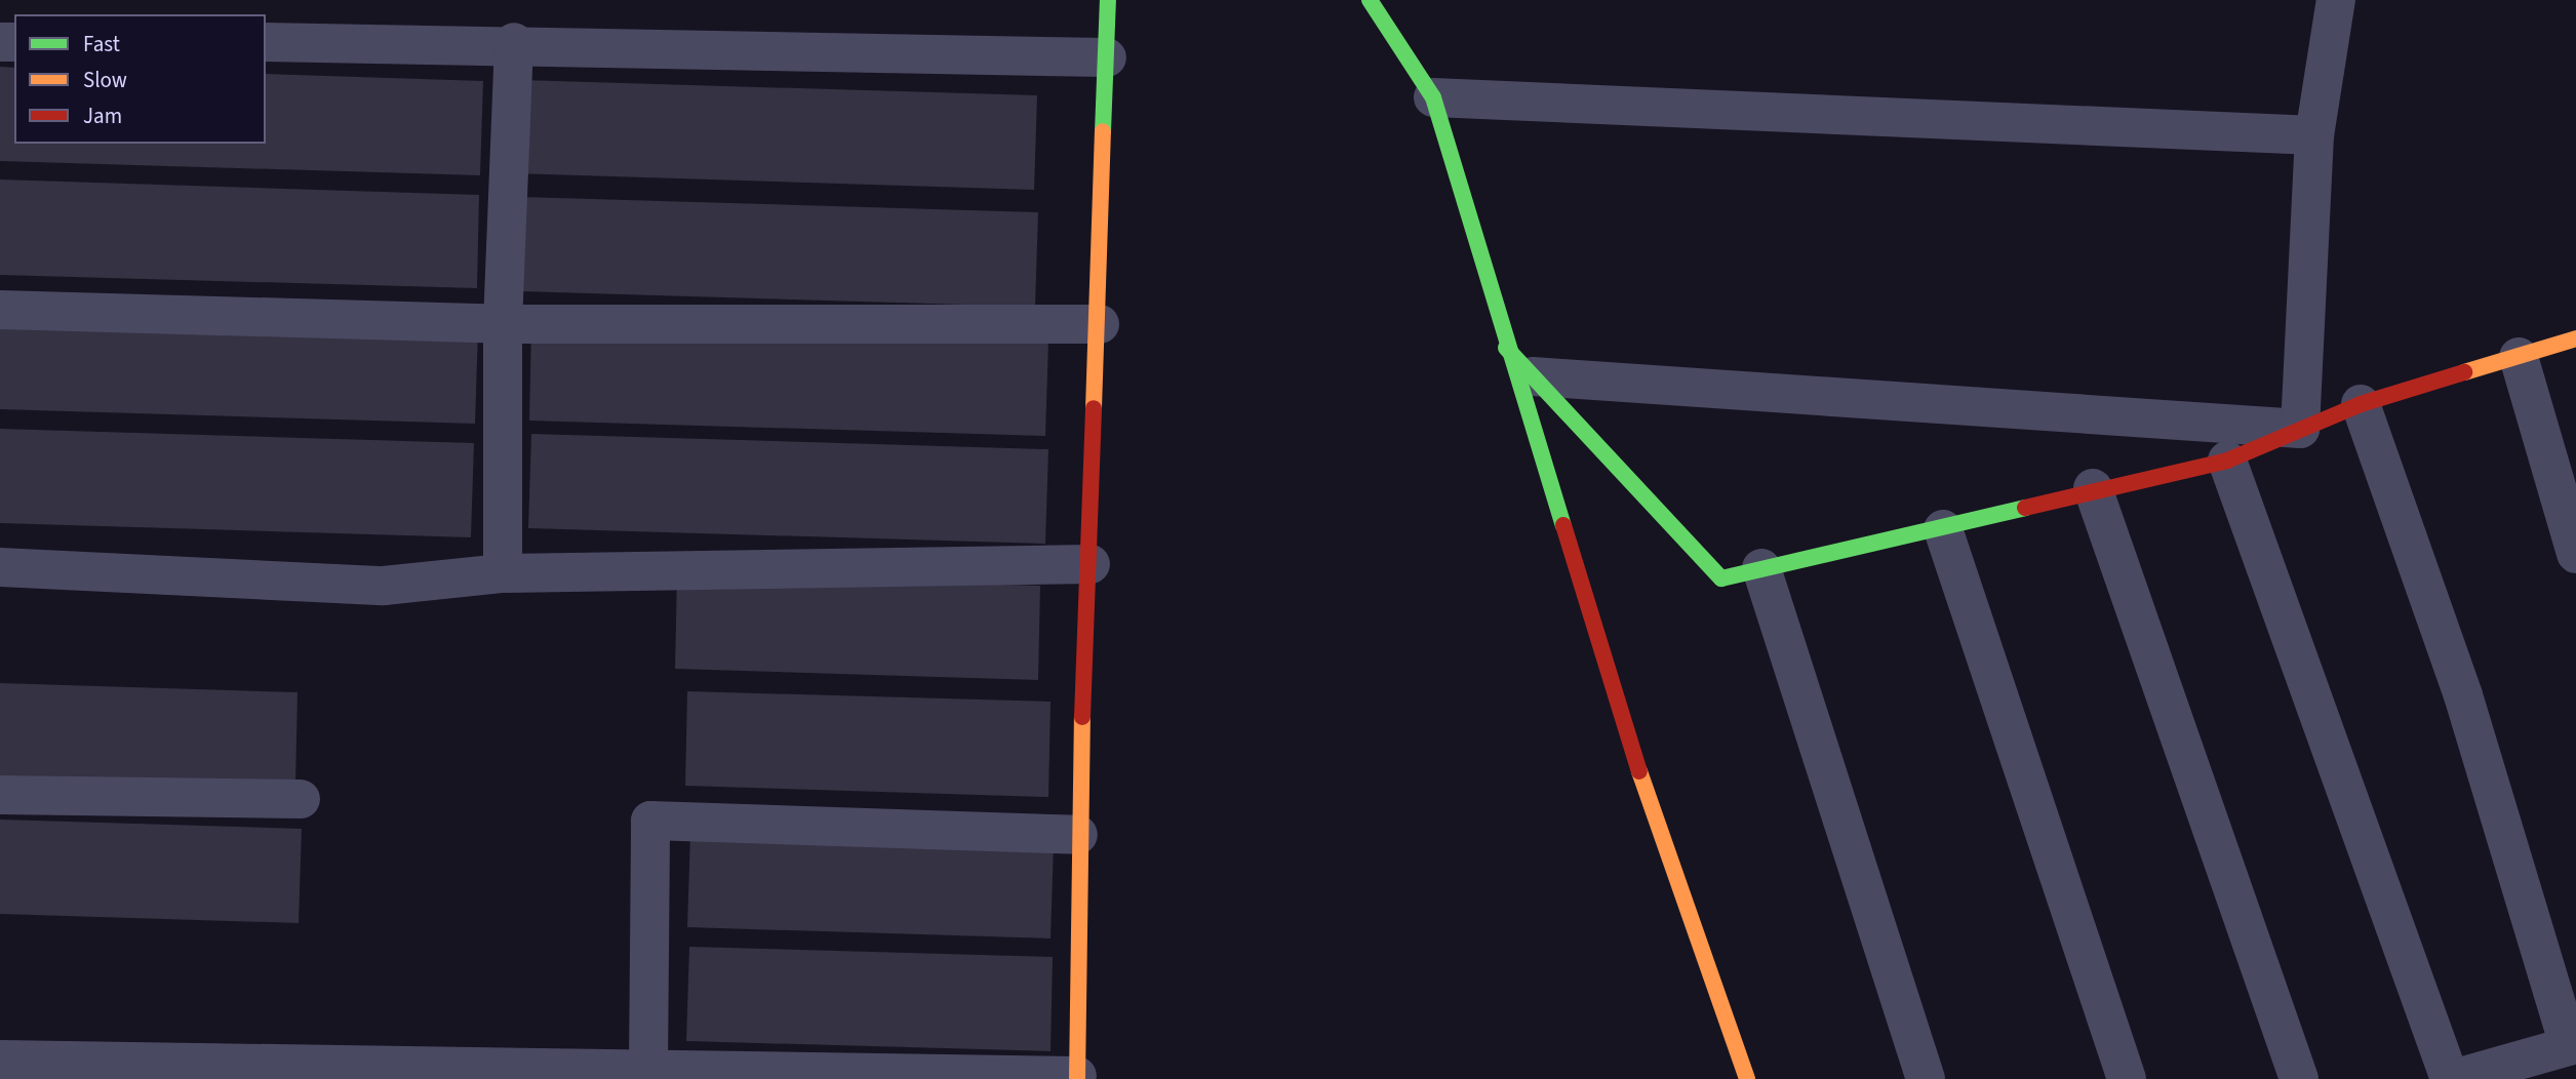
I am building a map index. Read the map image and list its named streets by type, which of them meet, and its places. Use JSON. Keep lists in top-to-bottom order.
{
  "legend": ["Fast", "Slow", "Jam"]
}
